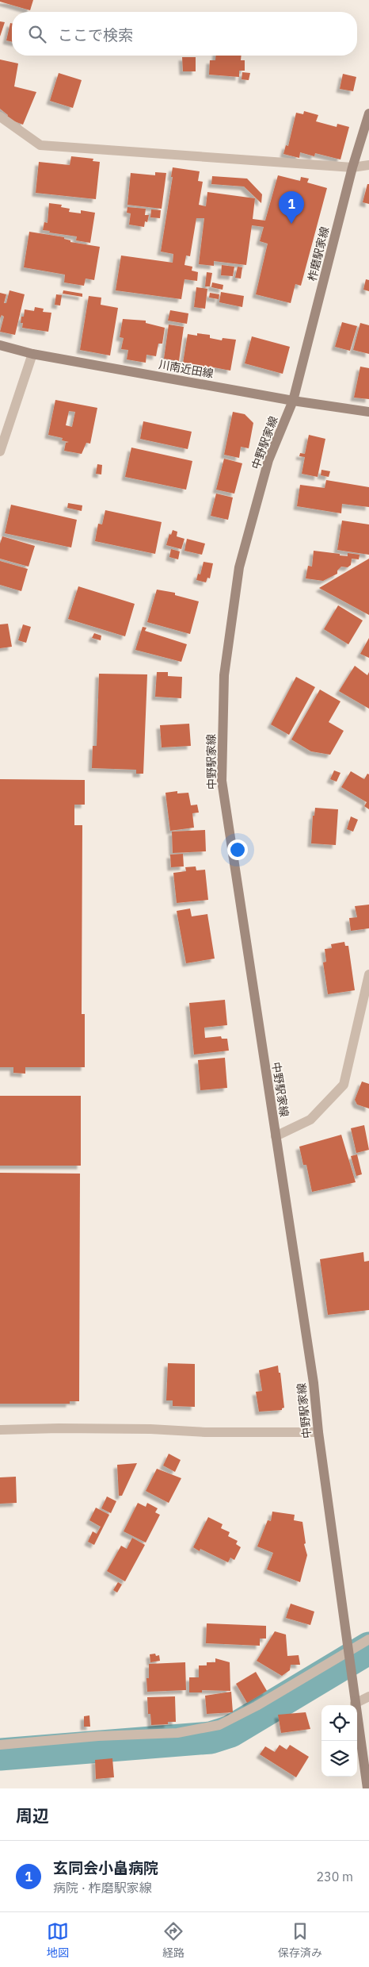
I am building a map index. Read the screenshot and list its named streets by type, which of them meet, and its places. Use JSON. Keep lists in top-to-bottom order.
{
  "streets": {
    "main road": ["柞磨駅家線", "川南近田線", "中野駅家線"]
  },
  "crossings": [
    ["柞磨駅家線", "川南近田線"],
    ["柞磨駅家線", "中野駅家線"],
    ["川南近田線", "中野駅家線"]
  ],
  "page": {
    "search": "ここで検索",
    "pins": "1",
    "heading": "周辺",
    "list": [
      {
        "mark": "1",
        "name": "玄同会小畠病院",
        "note": "病院 · 柞磨駅家線",
        "value": "230 m"
      }
    ],
    "nav": ["地図", "経路", "保存済み"]
  }
}
